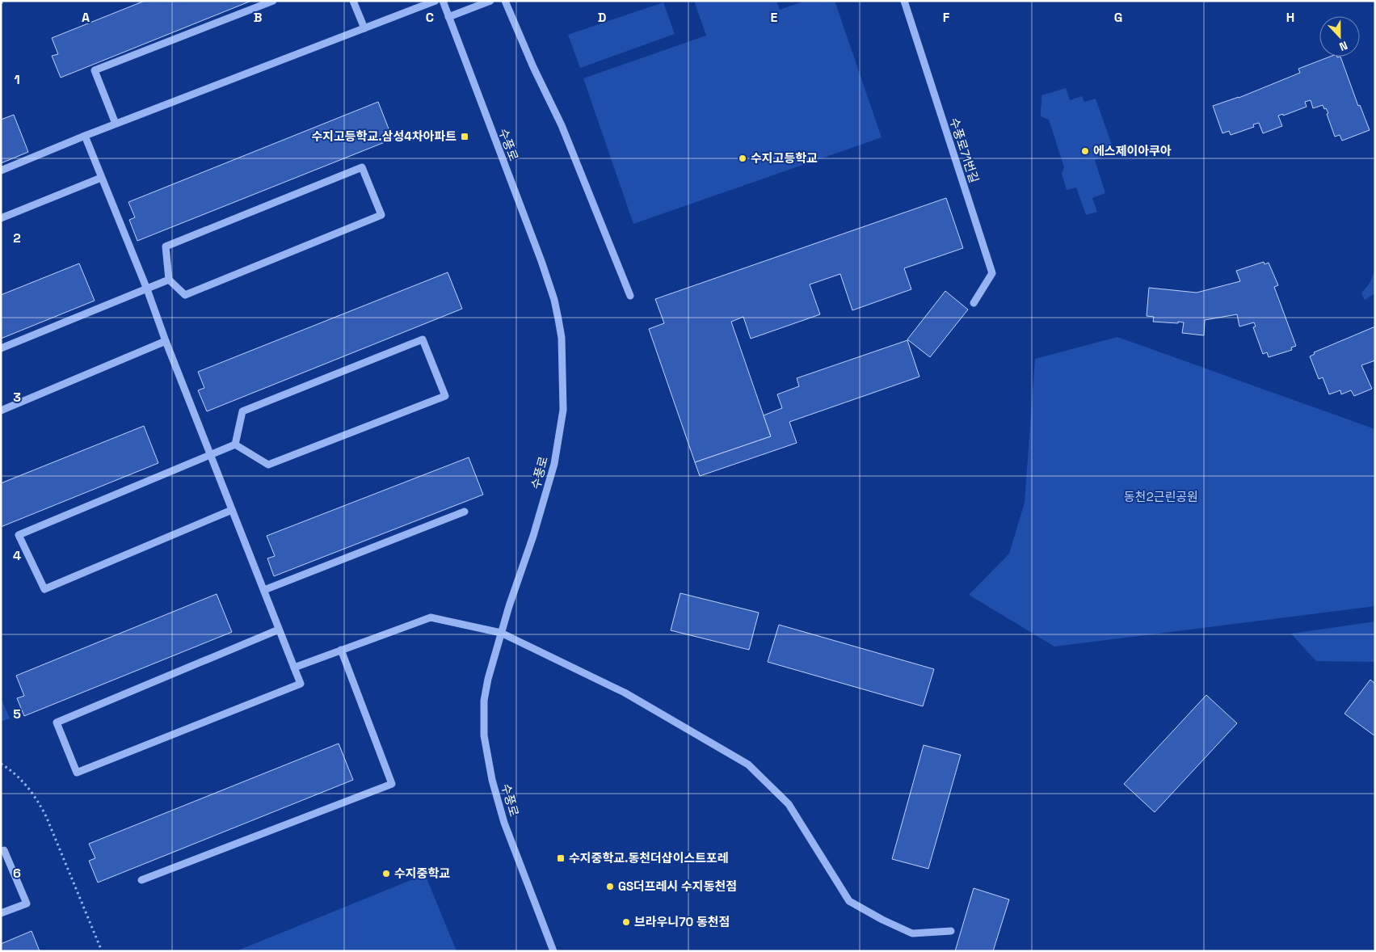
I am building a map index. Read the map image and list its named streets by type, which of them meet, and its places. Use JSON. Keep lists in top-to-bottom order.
{
  "streets": {
    "street": ["수풍로", "수풍로71번길"]
  },
  "parks": ["동천2근린공원"],
  "places": {
    "transit": ["수지고등학교.삼성4차아파트", "수지중학교.동천더샵이스트포레"],
    "other": [
      "에스제이아쿠아",
      "수지고등학교",
      "수지중학교",
      "GS더프레시 수지동천점",
      "브라우니70 동천점"
    ]
  },
  "north": "bottom",
  "grid": {
    "columns": [
      "A",
      "B",
      "C",
      "D",
      "E",
      "F",
      "G",
      "H"
    ],
    "rows": [
      "1",
      "2",
      "3",
      "4",
      "5",
      "6"
    ]
  }
}
